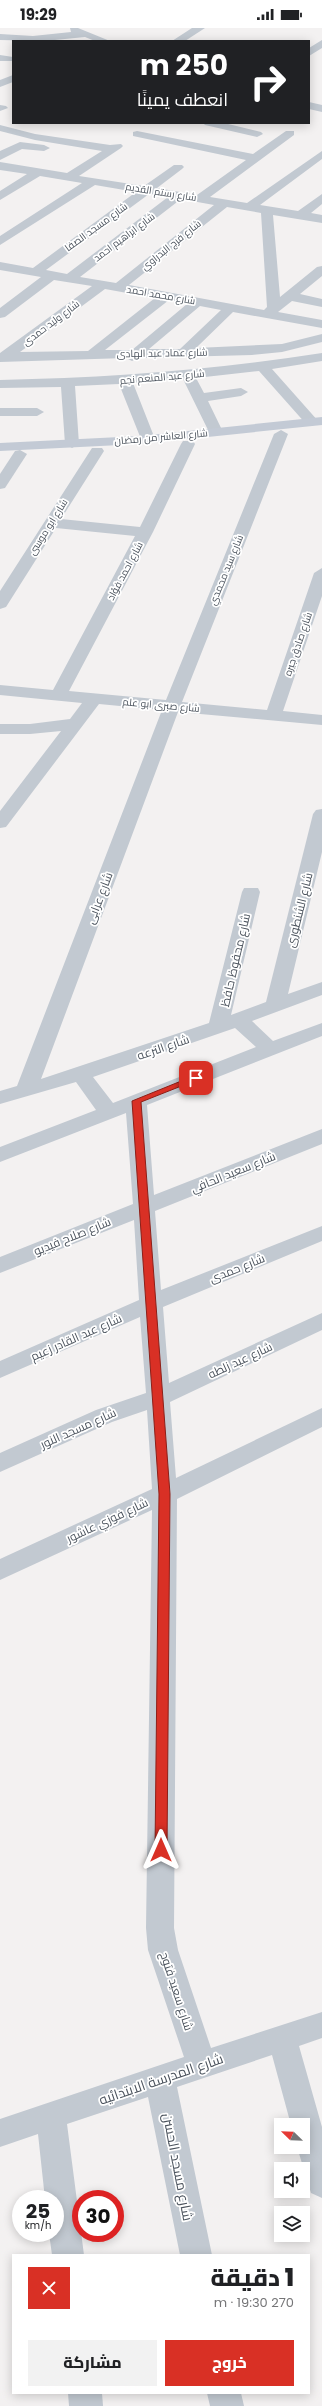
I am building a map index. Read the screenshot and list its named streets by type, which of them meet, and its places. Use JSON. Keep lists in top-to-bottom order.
{
  "streets": {
    "main road": ["شارع العاشر من رمضان"],
    "street": [
      "شارع رستم القديم",
      "شارع مسجد الصفا",
      "شارع ابراهيم احمد",
      "شارع فرج البدراوي",
      "شارع محمد احمد",
      "شارع وليد حمدى",
      "شارع عماد عبد الهادى",
      "شارع عبد المنعم نجم",
      "شارع ابو موسى",
      "شارع سيد محمدي",
      "شارع احمد فؤاد",
      "شارع صادق جيره",
      "شارع صبرى ابو علم",
      "شارع عرابى",
      "شارع الشنطورى",
      "شارع محفوظ حافظ",
      "شارع الترعه",
      "شارع سعيد الحافي",
      "شارع صلاح فيديو",
      "شارع حمدى",
      "شارع عبد القادر زعيم",
      "شارع عيد زلطه",
      "شارع مسجد النور",
      "شارع فوزي عاشور",
      "شارع سعيد فتوح",
      "شارع المدرسة الابتدائيه",
      "شارع مسجد الحسن"
    ]
  },
  "crossings": [
    ["شارع رستم القديم", "شارع مسجد الصفا"],
    ["شارع رستم القديم", "شارع ابراهيم احمد"],
    ["شارع رستم القديم", "شارع فرج البدراوي"],
    ["شارع مسجد الصفا", "شارع محمد احمد"],
    ["شارع ابراهيم احمد", "شارع محمد احمد"],
    ["شارع فرج البدراوي", "شارع محمد احمد"],
    ["شارع محمد احمد", "شارع وليد حمدى"],
    ["شارع وليد حمدى", "شارع عماد عبد الهادى"],
    ["شارع العاشر من رمضان", "شارع ابو موسى"],
    ["شارع العاشر من رمضان", "شارع سيد محمدي"],
    ["شارع العاشر من رمضان", "شارع احمد فؤاد"],
    ["شارع سيد محمدي", "شارع صبرى ابو علم"],
    ["شارع سيد محمدي", "شارع عرابى"],
    ["شارع احمد فؤاد", "شارع صبرى ابو علم"],
    ["شارع صادق جيره", "شارع صبرى ابو علم"],
    ["شارع صبرى ابو علم", "شارع عرابى"],
    ["شارع عرابى", "شارع الترعه"],
    ["شارع الشنطورى", "شارع الترعه"],
    ["شارع محفوظ حافظ", "شارع الترعه"],
    ["شارع سعيد الحافي", "شارع صلاح فيديو"],
    ["شارع سعيد الحافي", "شارع سعيد فتوح"],
    ["شارع صلاح فيديو", "شارع سعيد فتوح"],
    ["شارع حمدى", "شارع عبد القادر زعيم"],
    ["شارع حمدى", "شارع سعيد فتوح"],
    ["شارع عبد القادر زعيم", "شارع سعيد فتوح"],
    ["شارع عيد زلطه", "شارع مسجد النور"],
    ["شارع عيد زلطه", "شارع سعيد فتوح"],
    ["شارع مسجد النور", "شارع سعيد فتوح"],
    ["شارع فوزي عاشور", "شارع سعيد فتوح"],
    ["شارع سعيد فتوح", "شارع المدرسة الابتدائيه"],
    ["شارع المدرسة الابتدائيه", "شارع مسجد الحسن"]
  ],
  "north": "top left",
  "page": {
    "status": "19:29",
    "turn": ["250 m", "انعطف يمينًا"],
    "speed": "25 km/h",
    "limit": "30",
    "heading": ["1 دقيقة", "270 m · 19:30"],
    "buttons": ["خروج", "مشاركة"]
  }
}
